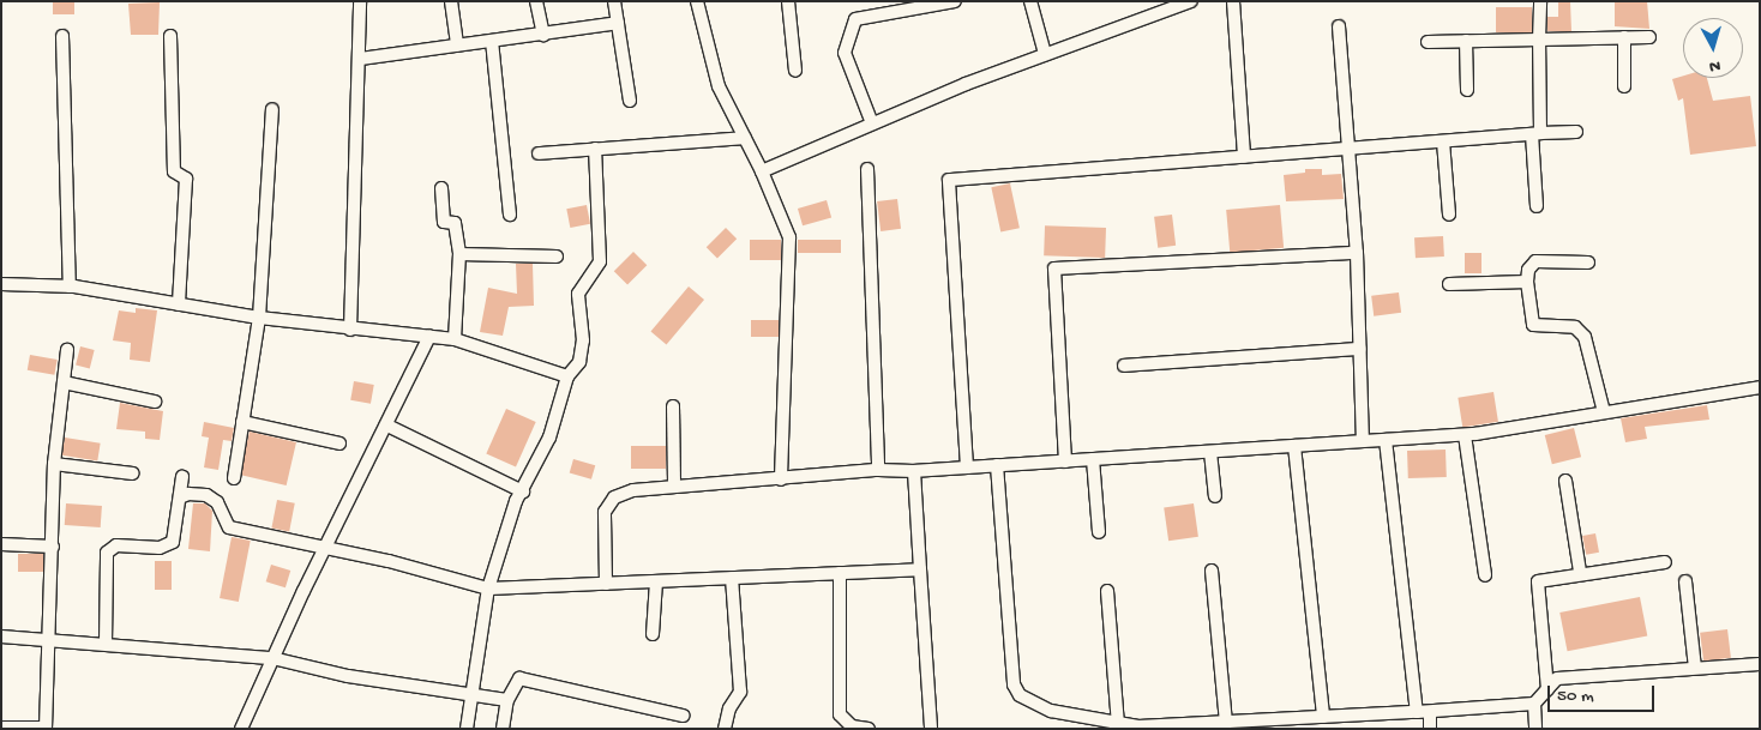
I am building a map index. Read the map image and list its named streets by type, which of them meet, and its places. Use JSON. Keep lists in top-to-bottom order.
{
  "scale_bar": "50 m",
  "north": "bottom"
}
